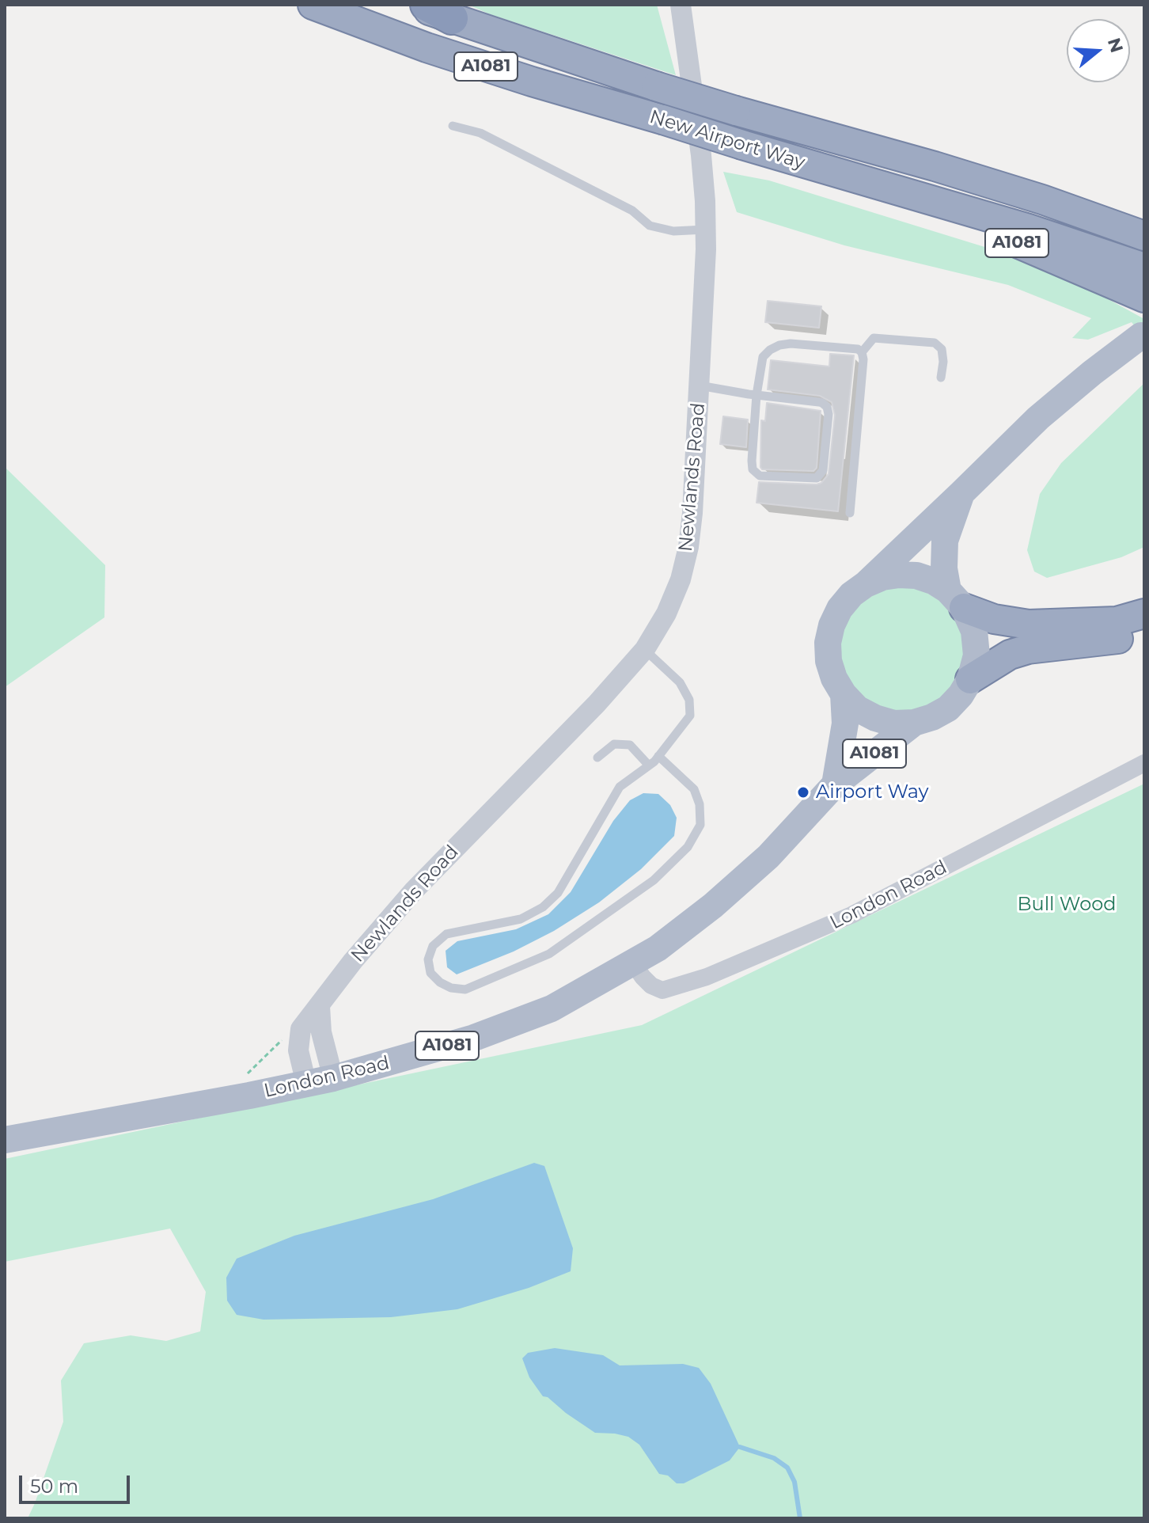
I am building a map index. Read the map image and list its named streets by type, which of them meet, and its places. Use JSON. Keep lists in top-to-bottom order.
{
  "streets": {
    "highway": ["A1081", "New Airport Way"],
    "main road": ["London Road"],
    "street": ["Newlands Road"]
  },
  "crossings": [
    ["A1081", "New Airport Way"],
    ["A1081", "London Road"]
  ],
  "parks": ["Bull Wood"],
  "places": ["Airport Way"],
  "scale_bar": "50 m",
  "north": "right"
}
